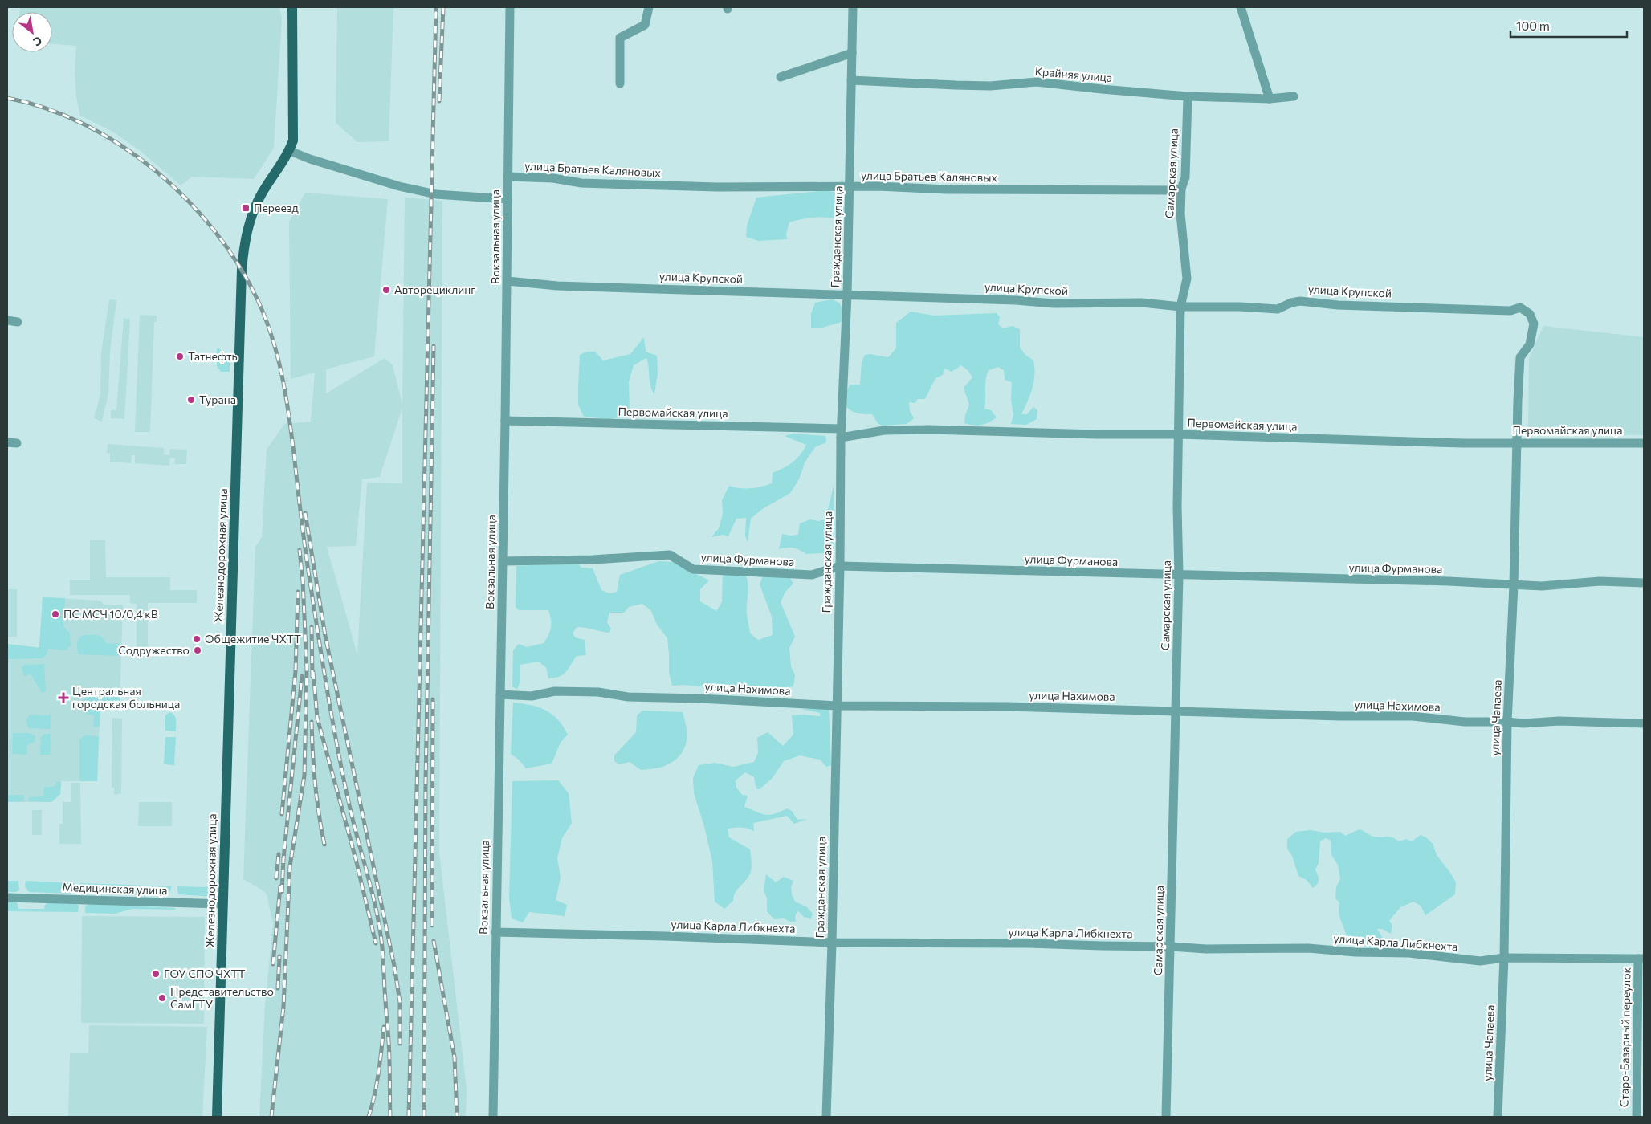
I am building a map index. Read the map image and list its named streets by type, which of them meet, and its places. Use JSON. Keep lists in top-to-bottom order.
{
  "streets": {
    "main road": ["Железнодорожная улица"],
    "street": [
      "Крайняя улица",
      "улица Братьев Каляновых",
      "Самарская улица",
      "Вокзальная улица",
      "Гражданская улица",
      "улица Крупской",
      "Первомайская улица",
      "улица Фурманова",
      "улица Нахимова",
      "улица Чапаева",
      "Медицинская улица",
      "улица Карла Либкнехта",
      "Старо-Базарный переулок"
    ]
  },
  "crossings": [
    ["Крайняя улица", "Самарская улица"],
    ["Крайняя улица", "Гражданская улица"],
    ["улица Братьев Каляновых", "Самарская улица"],
    ["улица Братьев Каляновых", "Вокзальная улица"],
    ["улица Братьев Каляновых", "Гражданская улица"],
    ["Самарская улица", "улица Крупской"],
    ["Самарская улица", "Первомайская улица"],
    ["Самарская улица", "улица Фурманова"],
    ["Самарская улица", "улица Нахимова"],
    ["Самарская улица", "улица Карла Либкнехта"],
    ["Вокзальная улица", "улица Крупской"],
    ["Вокзальная улица", "Первомайская улица"],
    ["Вокзальная улица", "улица Фурманова"],
    ["Вокзальная улица", "улица Нахимова"],
    ["Вокзальная улица", "улица Карла Либкнехта"],
    ["Гражданская улица", "улица Крупской"],
    ["Гражданская улица", "Первомайская улица"],
    ["Гражданская улица", "улица Фурманова"],
    ["Гражданская улица", "улица Нахимова"],
    ["Гражданская улица", "улица Карла Либкнехта"],
    ["улица Крупской", "улица Чапаева"],
    ["Первомайская улица", "улица Чапаева"],
    ["Железнодорожная улица", "Медицинская улица"],
    ["улица Фурманова", "улица Чапаева"],
    ["улица Нахимова", "улица Чапаева"],
    ["улица Чапаева", "улица Карла Либкнехта"],
    ["улица Карла Либкнехта", "Старо-Базарный переулок"]
  ],
  "places": {
    "transit": ["Переезд"],
    "other": [
      "Авторециклинг",
      "Татнефть",
      "Турана",
      "ПС МСЧ 10/0,4 кВ",
      "Общежитие ЧХТТ",
      "Содружество",
      "ГОУ СПО ЧХТТ",
      "Представительство СамГТУ"
    ],
    "health": ["Центральная городская больница"]
  },
  "scale_bar": "100 m",
  "north": "bottom right"
}
